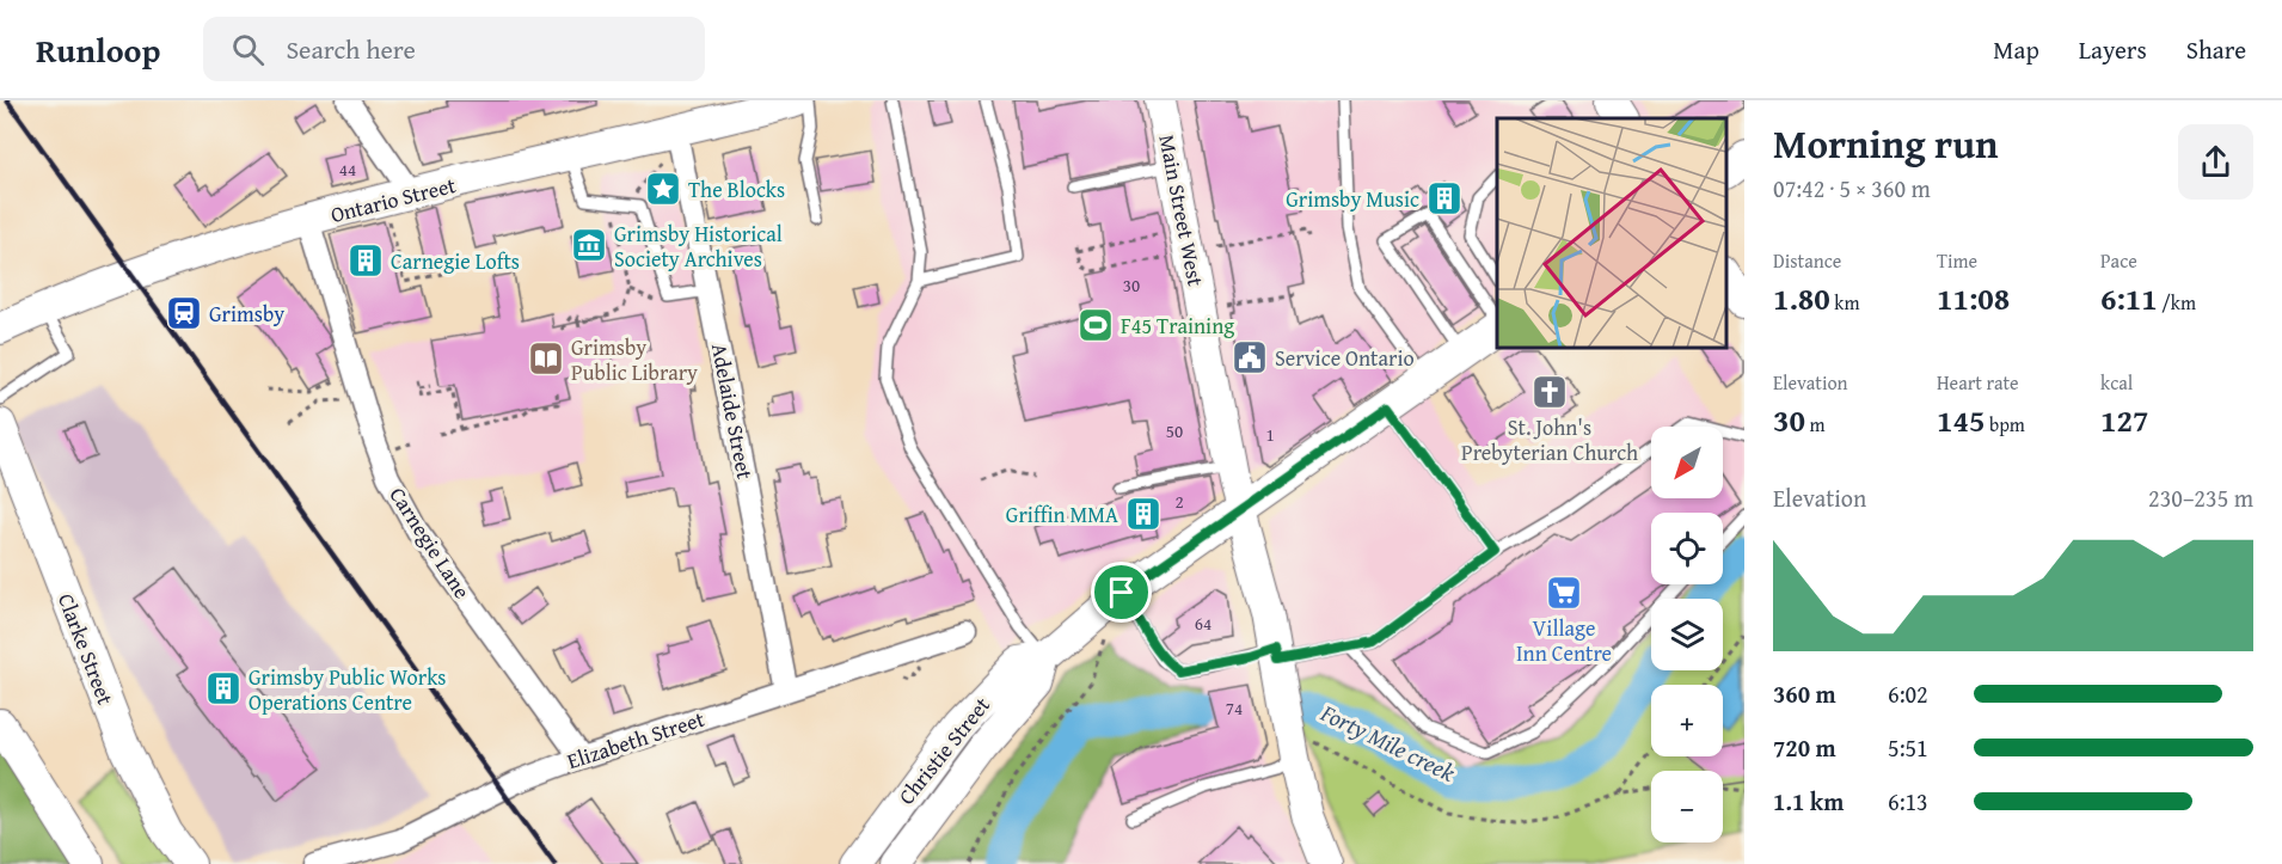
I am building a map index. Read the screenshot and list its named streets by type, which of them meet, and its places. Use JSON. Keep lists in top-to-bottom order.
{
  "streets": {
    "main road": [
      "Ontario Street",
      "Main Street West",
      "Clarke Street",
      "Christie Street"
    ],
    "street": ["Adelaide Street", "Carnegie Lane", "Elizabeth Street"]
  },
  "crossings": [
    ["Ontario Street", "Adelaide Street"],
    ["Ontario Street", "Carnegie Lane"],
    ["Main Street West", "Christie Street"],
    ["Adelaide Street", "Elizabeth Street"],
    ["Carnegie Lane", "Elizabeth Street"]
  ],
  "water": ["Forty Mile creek"],
  "places": {
    "place": ["The Blocks"],
    "building": [
      "Grimsby Music",
      "Carnegie Lofts",
      "Griffin MMA",
      "Grimsby Public Works Operations Centre"
    ],
    "museum": ["Grimsby Historical Society Archives"],
    "station": ["Grimsby"],
    "sports": ["F45 Training"],
    "public building": ["Service Ontario"],
    "library": ["Grimsby Public Library"],
    "church": ["St. John's Prebyterian Church"],
    "supermarket": ["Village Inn Centre"]
  },
  "house_numbers": [
    "44",
    "30",
    "50",
    "1",
    "2",
    "64",
    "74"
  ],
  "north": "bottom left",
  "page": {
    "header": "Runloop",
    "search": "Search here",
    "nav": ["Map", "Layers", "Share"],
    "heading": ["Morning run", "07:42 · 5 × 360 m"],
    "stats": [
      ["Distance", "1.80 km"],
      ["Time", "11:08"],
      ["Pace", "6:11 /km"],
      ["Elevation", "30 m"],
      ["Heart rate", "145 bpm"],
      ["kcal", "127"]
    ],
    "map_buttons": ["+", "−"],
    "chart": ["Elevation", "230–235 m"],
    "list": [
      {
        "name": "360 m",
        "note": "6:02"
      },
      {
        "name": "720 m",
        "note": "5:51"
      },
      {
        "name": "1.1 km",
        "note": "6:13"
      }
    ]
  }
}
